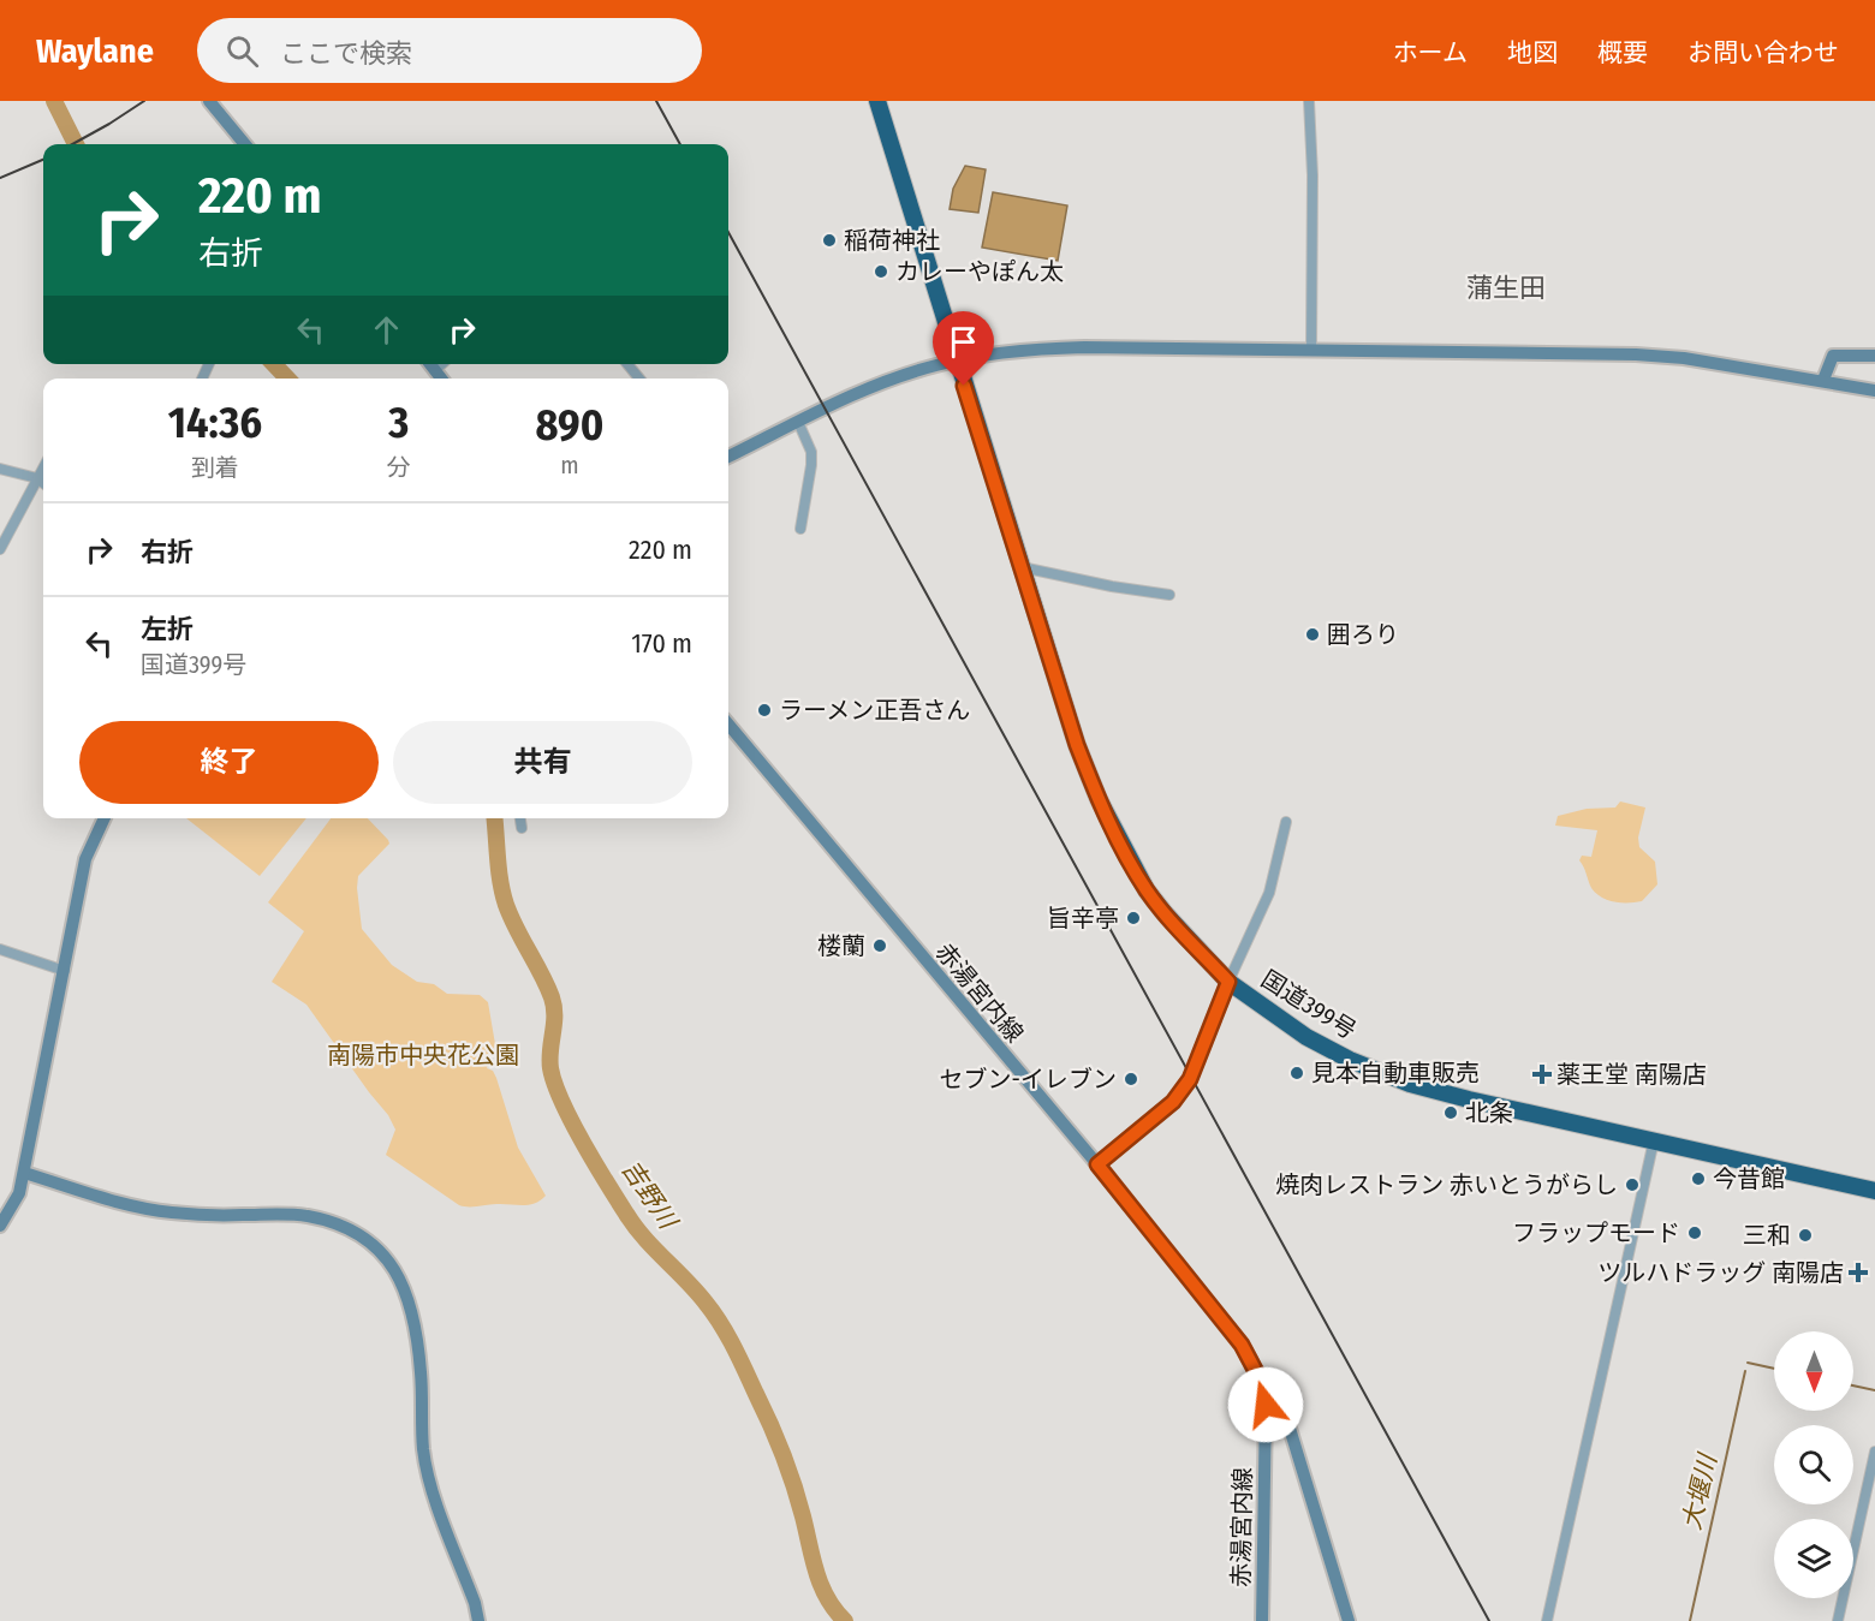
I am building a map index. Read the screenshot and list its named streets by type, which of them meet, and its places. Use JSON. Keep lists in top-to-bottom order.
{
  "streets": {
    "highway": ["国道399号"],
    "street": ["赤湯宮内線"]
  },
  "districts": ["蒲生田"],
  "water": ["吉野川", "大堰川"],
  "parks": ["南陽市中央花公園"],
  "places": {
    "other": [
      "稲荷神社",
      "カレーやぽん太",
      "囲ろり",
      "ラーメン正吾さん",
      "旨辛亭",
      "楼蘭",
      "見本自動車販売",
      "セブン-イレブン",
      "北条",
      "今昔館",
      "焼肉レストラン 赤いとうがらし",
      "フラップモード",
      "三和"
    ],
    "health": ["薬王堂 南陽店", "ツルハドラッグ 南陽店"]
  },
  "north": "bottom",
  "page": {
    "header": "Waylane",
    "search": "ここで検索",
    "nav": [
      "ホーム",
      "地図",
      "概要",
      "お問い合わせ"
    ],
    "turn": ["220 m", "右折"],
    "eta": [
      "14:36",
      "到着",
      "3",
      "分",
      "890",
      "m"
    ],
    "list": [
      {
        "name": "右折",
        "value": "220 m"
      },
      {
        "name": "左折",
        "note": "国道399号",
        "value": "170 m"
      }
    ],
    "buttons": ["終了", "共有"]
  }
}
